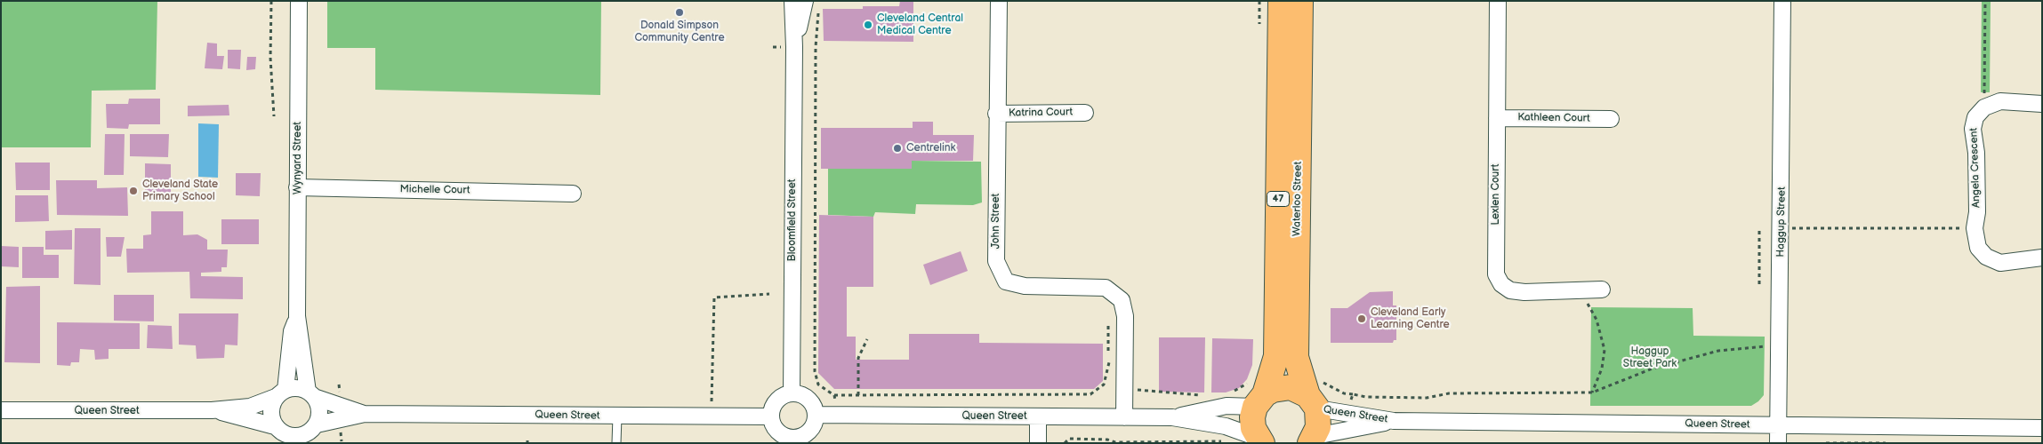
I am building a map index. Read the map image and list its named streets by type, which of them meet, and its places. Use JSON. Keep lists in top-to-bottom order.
{
  "streets": {
    "highway": ["47", "Waterloo Street"],
    "street": [
      "Katrina Court",
      "Kathleen Court",
      "Wynyard Street",
      "Angela Crescent",
      "Michelle Court",
      "Lexlen Court",
      "Bloomfield Street",
      "John Street",
      "Haggup Street",
      "Queen Street"
    ]
  },
  "crossings": [
    ["Katrina Court", "John Street"],
    ["Kathleen Court", "Lexlen Court"],
    ["Wynyard Street", "Michelle Court"],
    ["Wynyard Street", "Queen Street"],
    ["47", "Waterloo Street"],
    ["47", "Queen Street"],
    ["Waterloo Street", "Queen Street"],
    ["Bloomfield Street", "Queen Street"],
    ["John Street", "Queen Street"],
    ["Haggup Street", "Queen Street"]
  ],
  "parks": ["Haggup Street Park"],
  "places": [
    "Donald Simpson Community Centre",
    "Cleveland Central Medical Centre",
    "Centrelink",
    "Cleveland State Primary School",
    "Cleveland Early Learning Centre"
  ]
}
